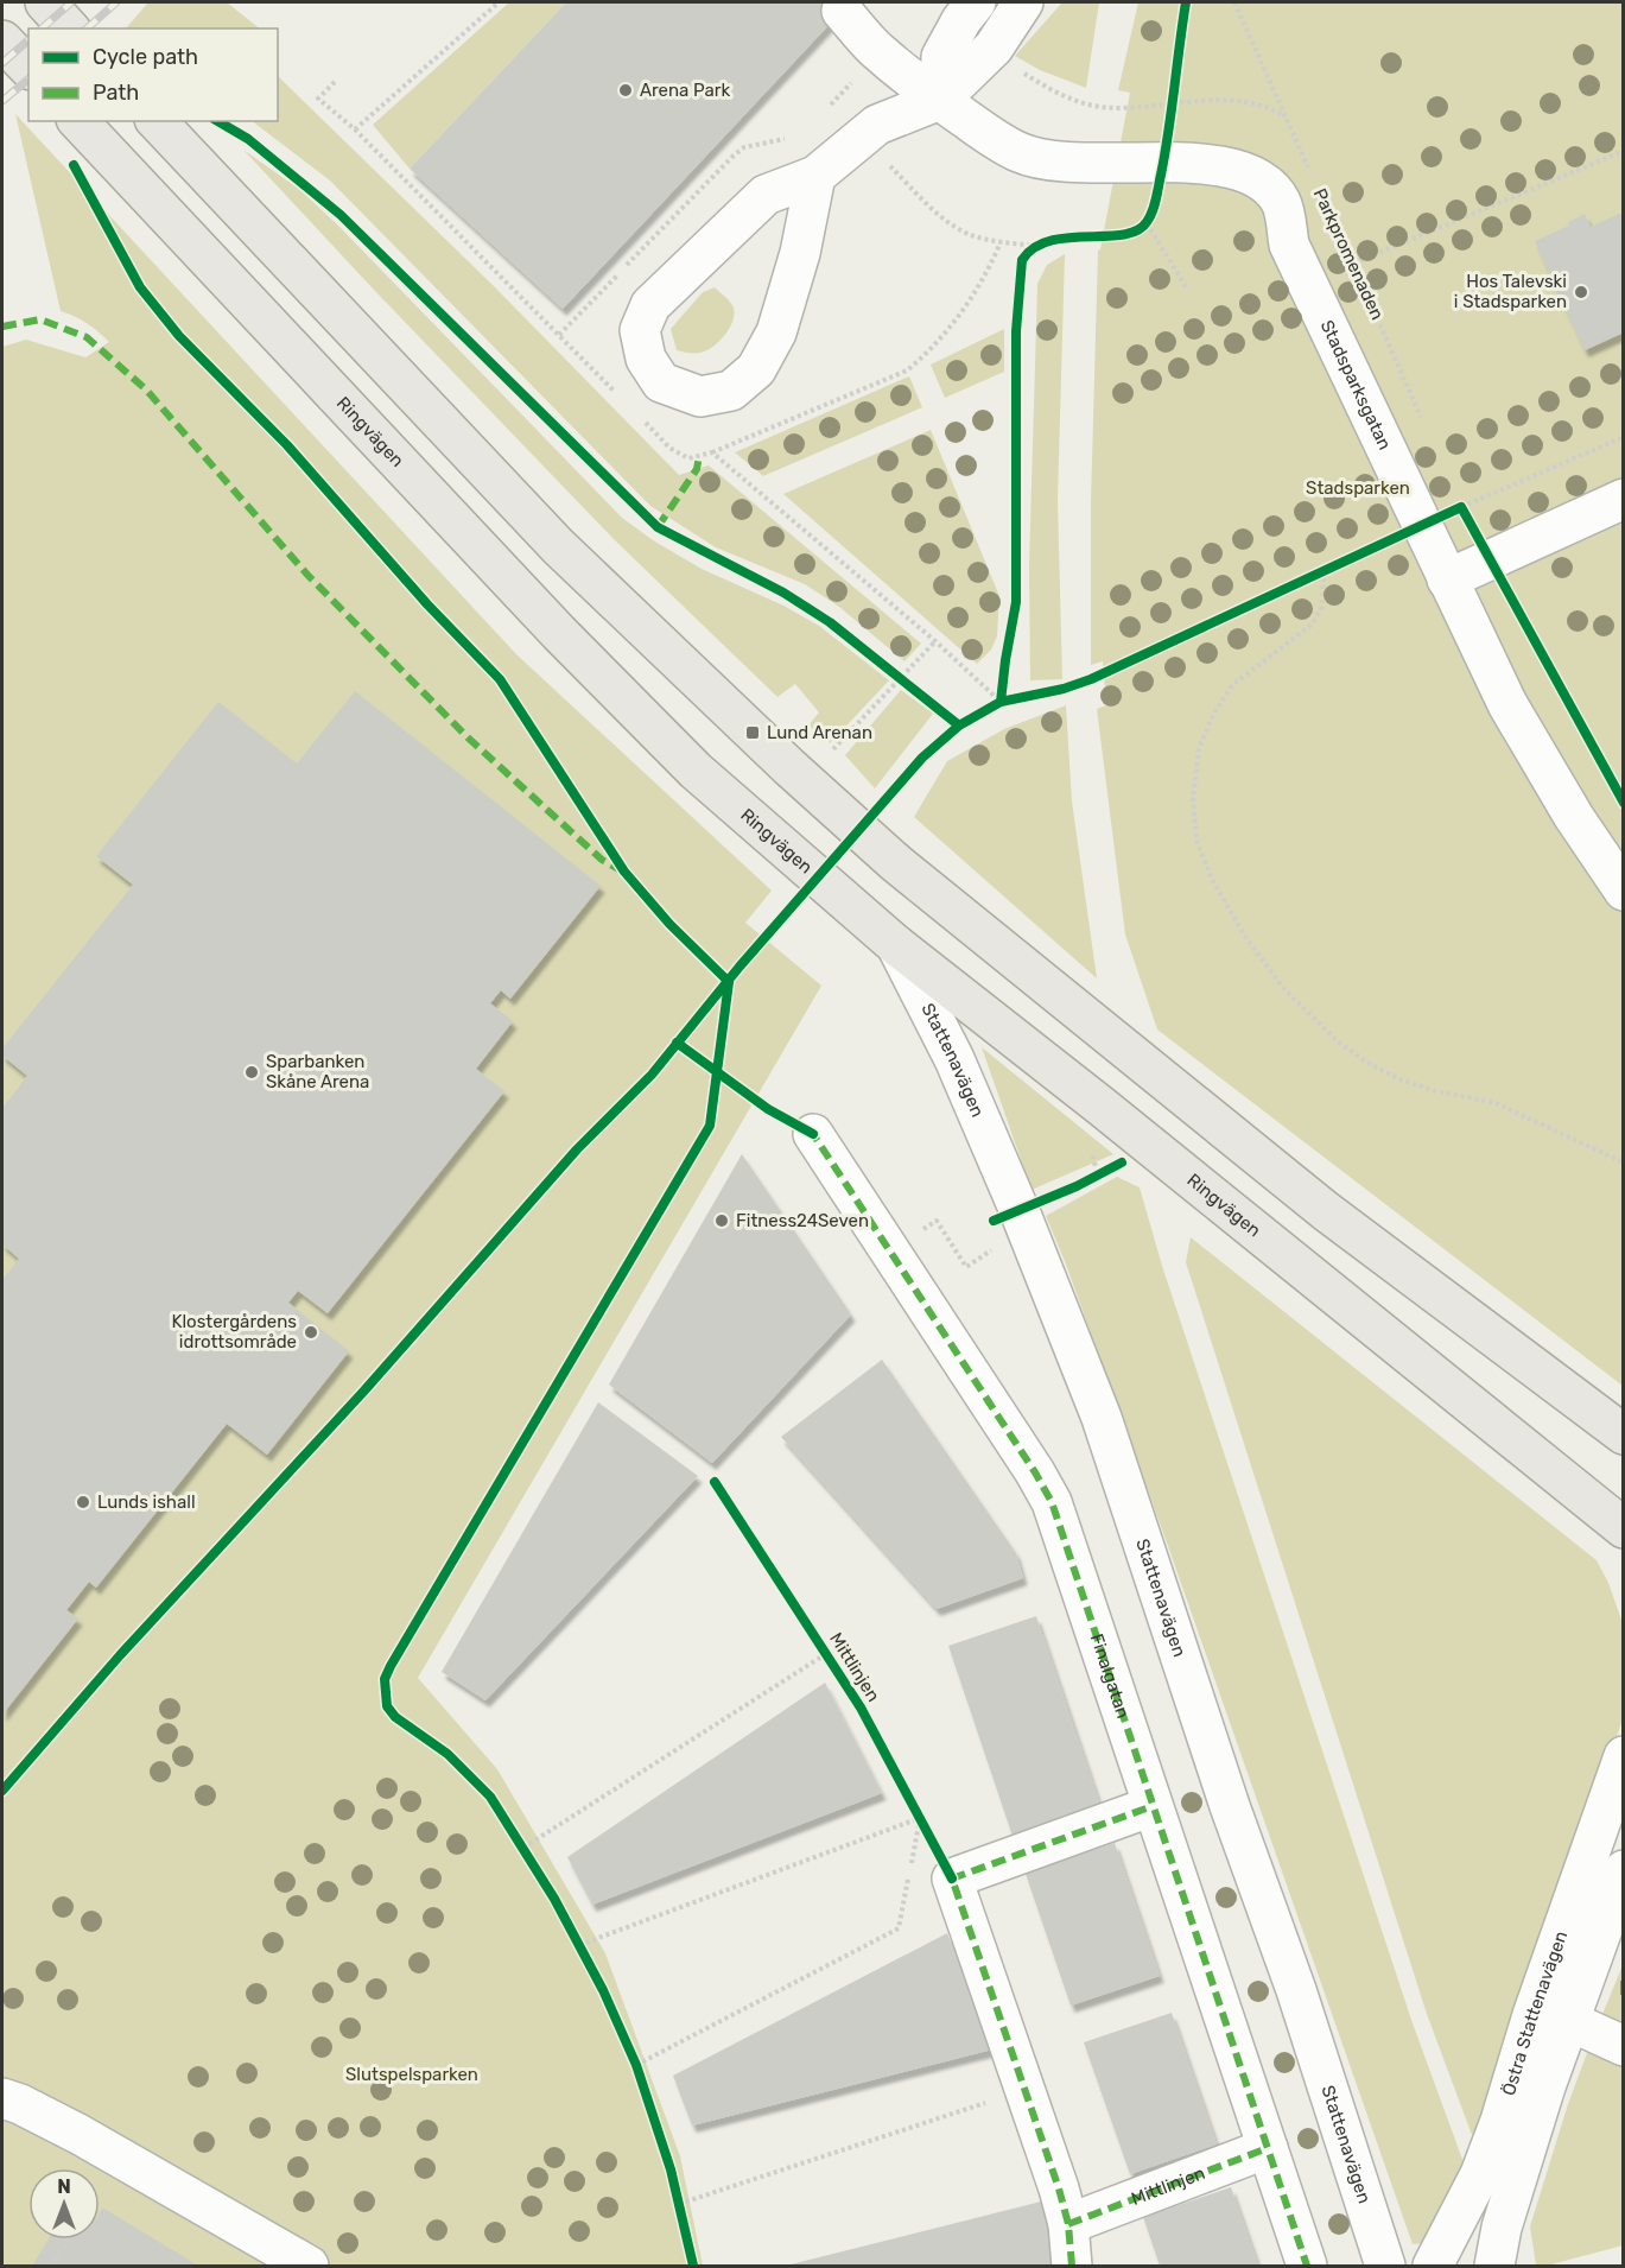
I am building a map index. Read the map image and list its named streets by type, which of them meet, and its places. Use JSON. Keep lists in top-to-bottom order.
{
  "streets": {
    "main road": ["Ringvägen"],
    "street": [
      "Stadsparksgatan",
      "Stattenavägen",
      "Mittlinjen",
      "Finalgatan",
      "Östra Stattenavägen"
    ],
    "path": ["Parkpromenaden"]
  },
  "crossings": [
    ["Ringvägen", "Stattenavägen"],
    ["Mittlinjen", "Finalgatan"]
  ],
  "parks": ["Stadsparken", "Slutspelsparken"],
  "places": {
    "other": [
      "Arena Park",
      "Hos Talevski i Stadsparken",
      "Sparbanken Skåne Arena",
      "Fitness24Seven",
      "Klostergårdens idrottsområde",
      "Lunds ishall"
    ],
    "transit": ["Lund Arenan"]
  },
  "legend": ["Cycle path", "Path"],
  "north": "top"
}
